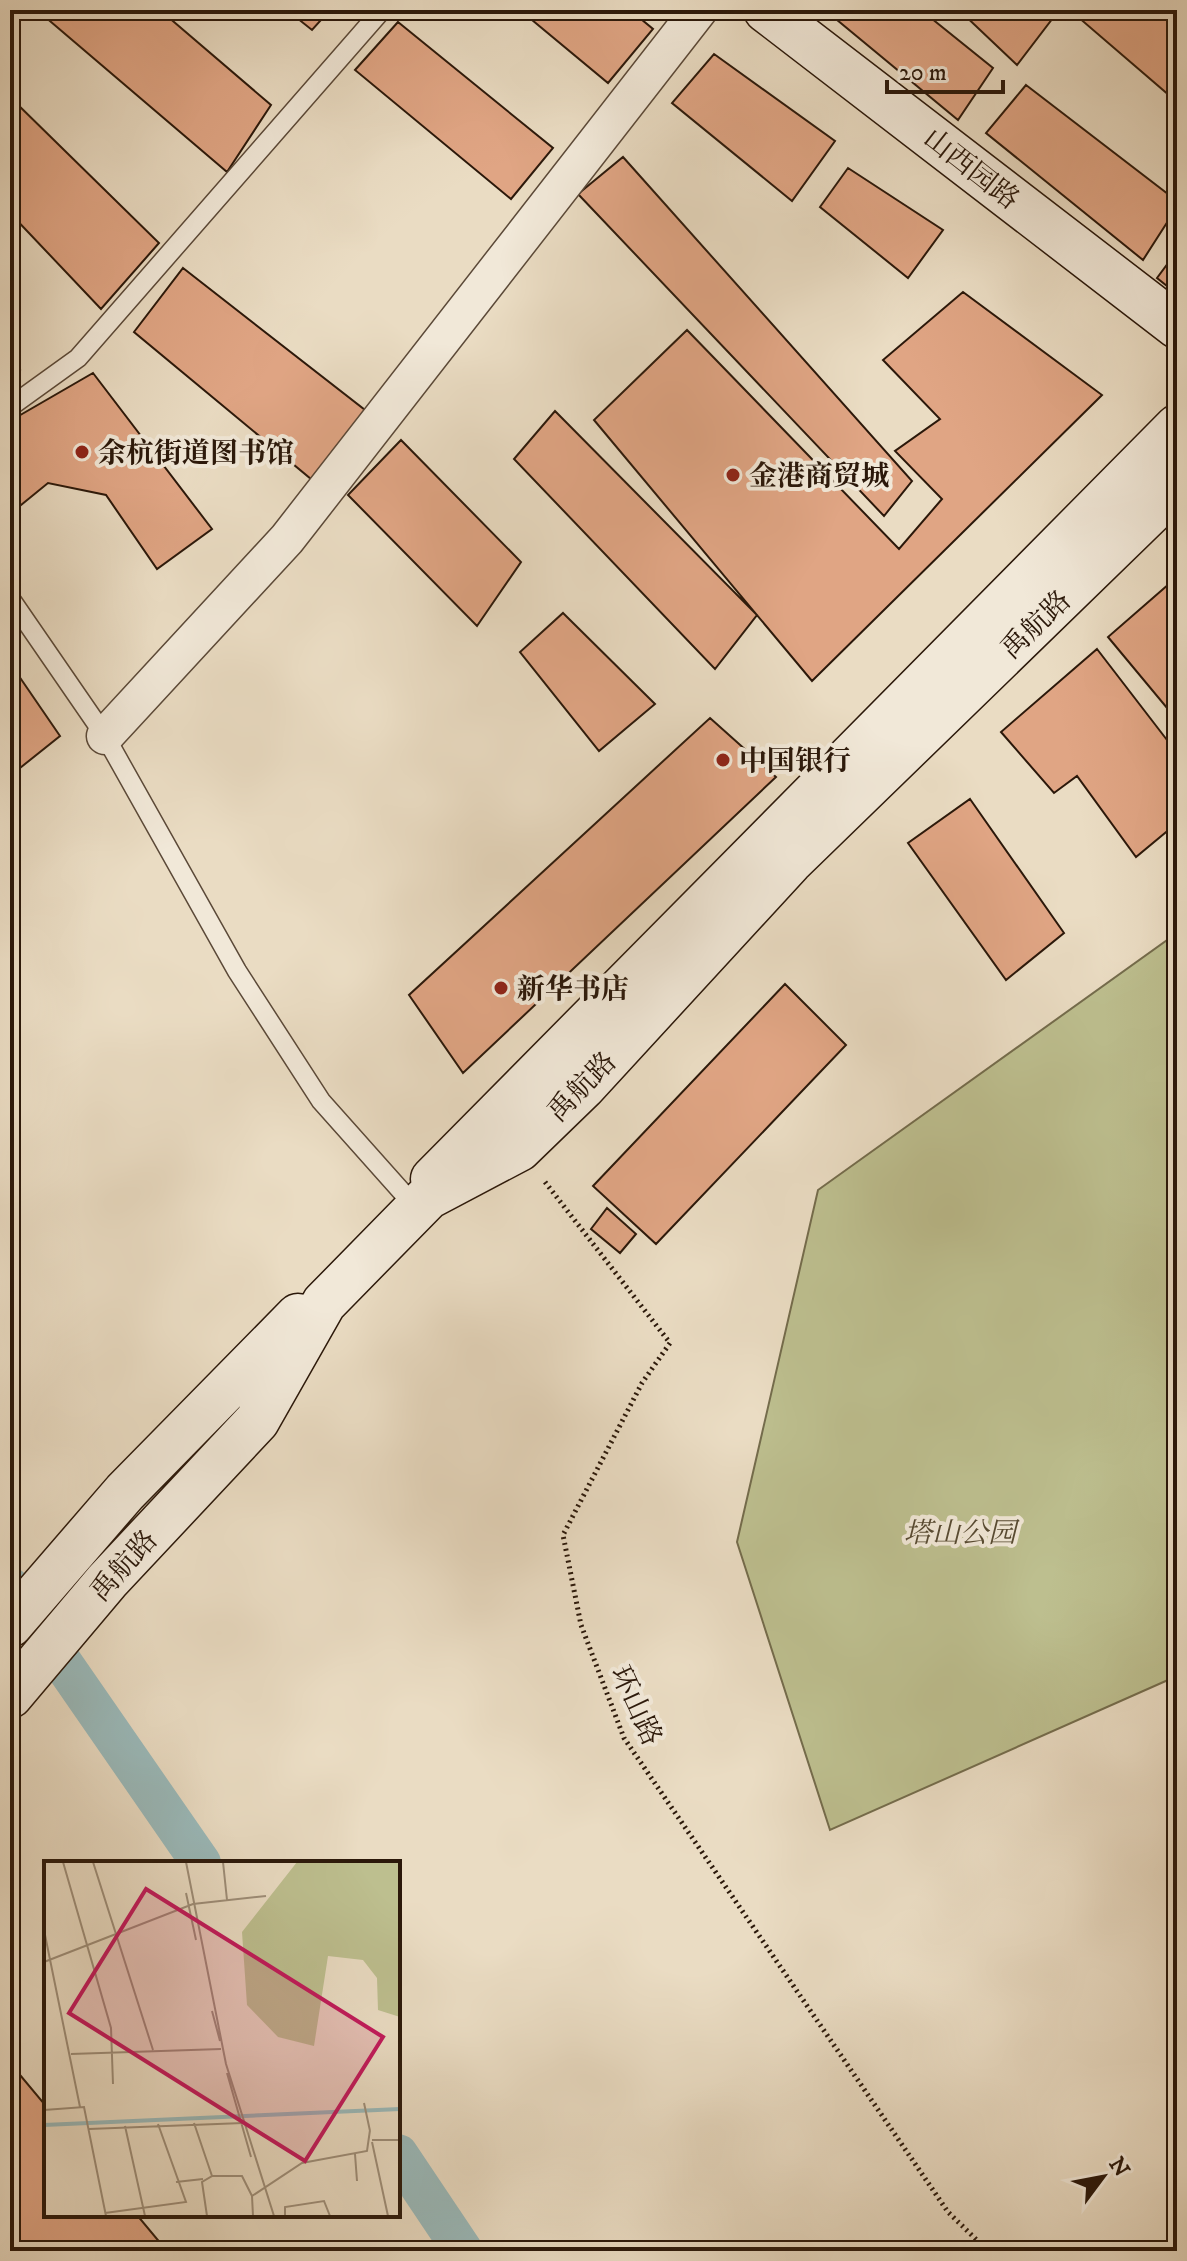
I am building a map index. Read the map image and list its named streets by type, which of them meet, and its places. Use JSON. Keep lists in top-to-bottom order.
{
  "streets": {
    "main road": ["山西园路", "禹航路"],
    "path": ["环山路"]
  },
  "crossings": [
    ["禹航路", "环山路"]
  ],
  "parks": ["塔山公园"],
  "places": [
    "余杭街道图书馆",
    "金港商贸城",
    "中国银行",
    "新华书店"
  ],
  "scale_bar": "20 m",
  "north": "top right"
}
